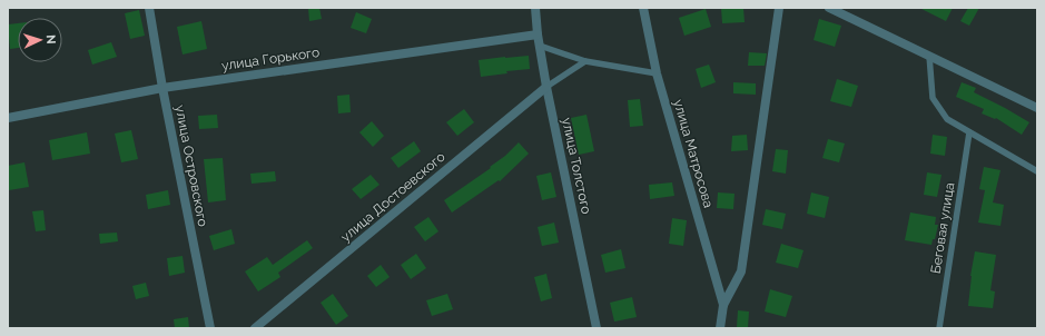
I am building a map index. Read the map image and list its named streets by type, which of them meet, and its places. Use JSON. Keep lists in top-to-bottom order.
{
  "streets": {
    "street": [
      "улица Горького",
      "улица Матросова",
      "улица Островского",
      "улица Толстого",
      "улица Достоевского"
    ],
    "lane": ["Беговая улица"]
  },
  "crossings": [
    ["улица Горького", "улица Островского"],
    ["улица Горького", "улица Толстого"],
    ["улица Толстого", "улица Достоевского"]
  ],
  "north": "right"
}
